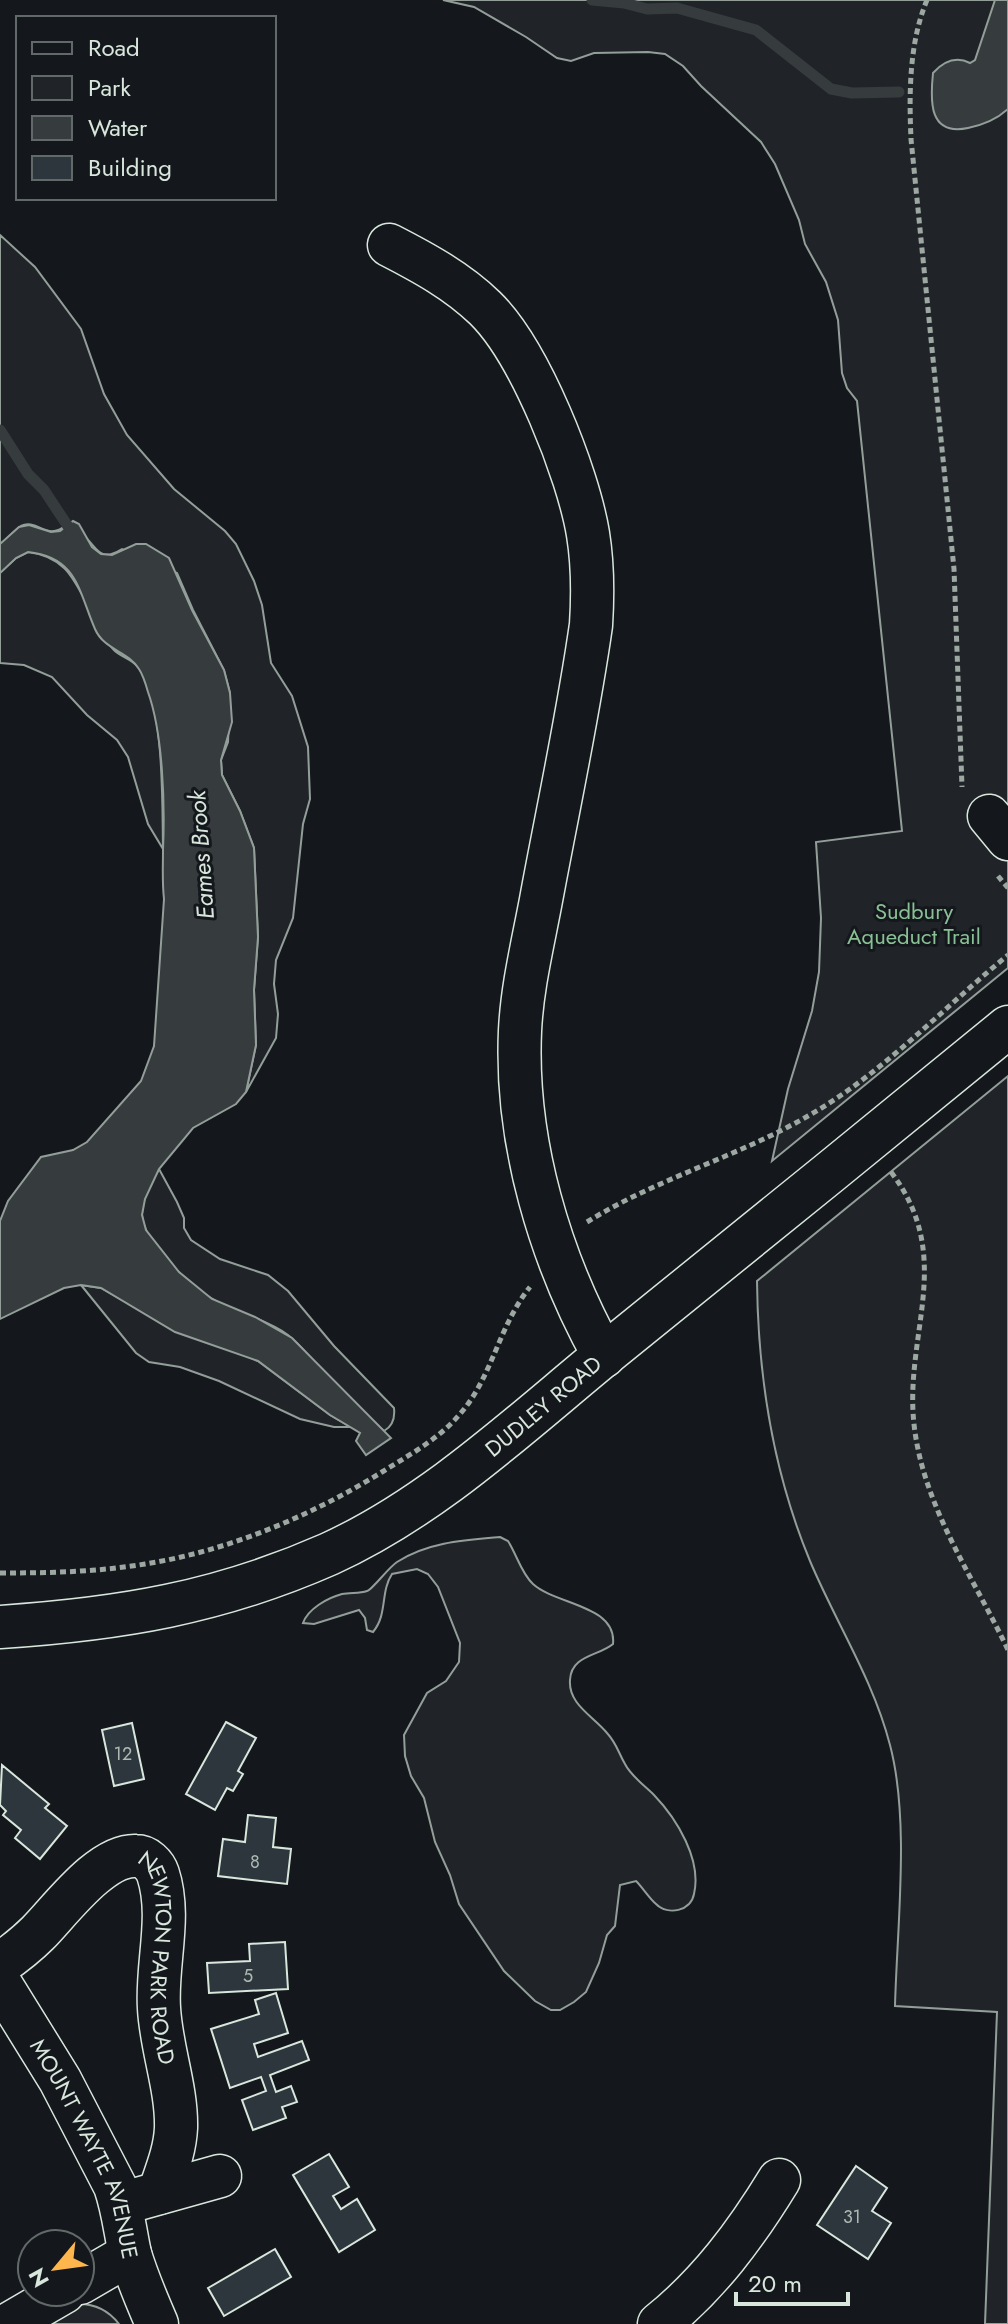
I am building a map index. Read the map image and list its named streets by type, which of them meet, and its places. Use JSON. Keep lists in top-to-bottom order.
{
  "streets": {
    "street": ["DUDLEY ROAD", "NEWTON PARK ROAD", "MOUNT WAYTE AVENUE"]
  },
  "crossings": [
    ["NEWTON PARK ROAD", "MOUNT WAYTE AVENUE"]
  ],
  "water": ["Eames Brook"],
  "parks": ["Sudbury Aqueduct Trail"],
  "house_numbers": [
    "12",
    "8",
    "5",
    "31"
  ],
  "legend": [
    "Road",
    "Park",
    "Water",
    "Building"
  ],
  "scale_bar": "20 m",
  "north": "bottom left"
}
